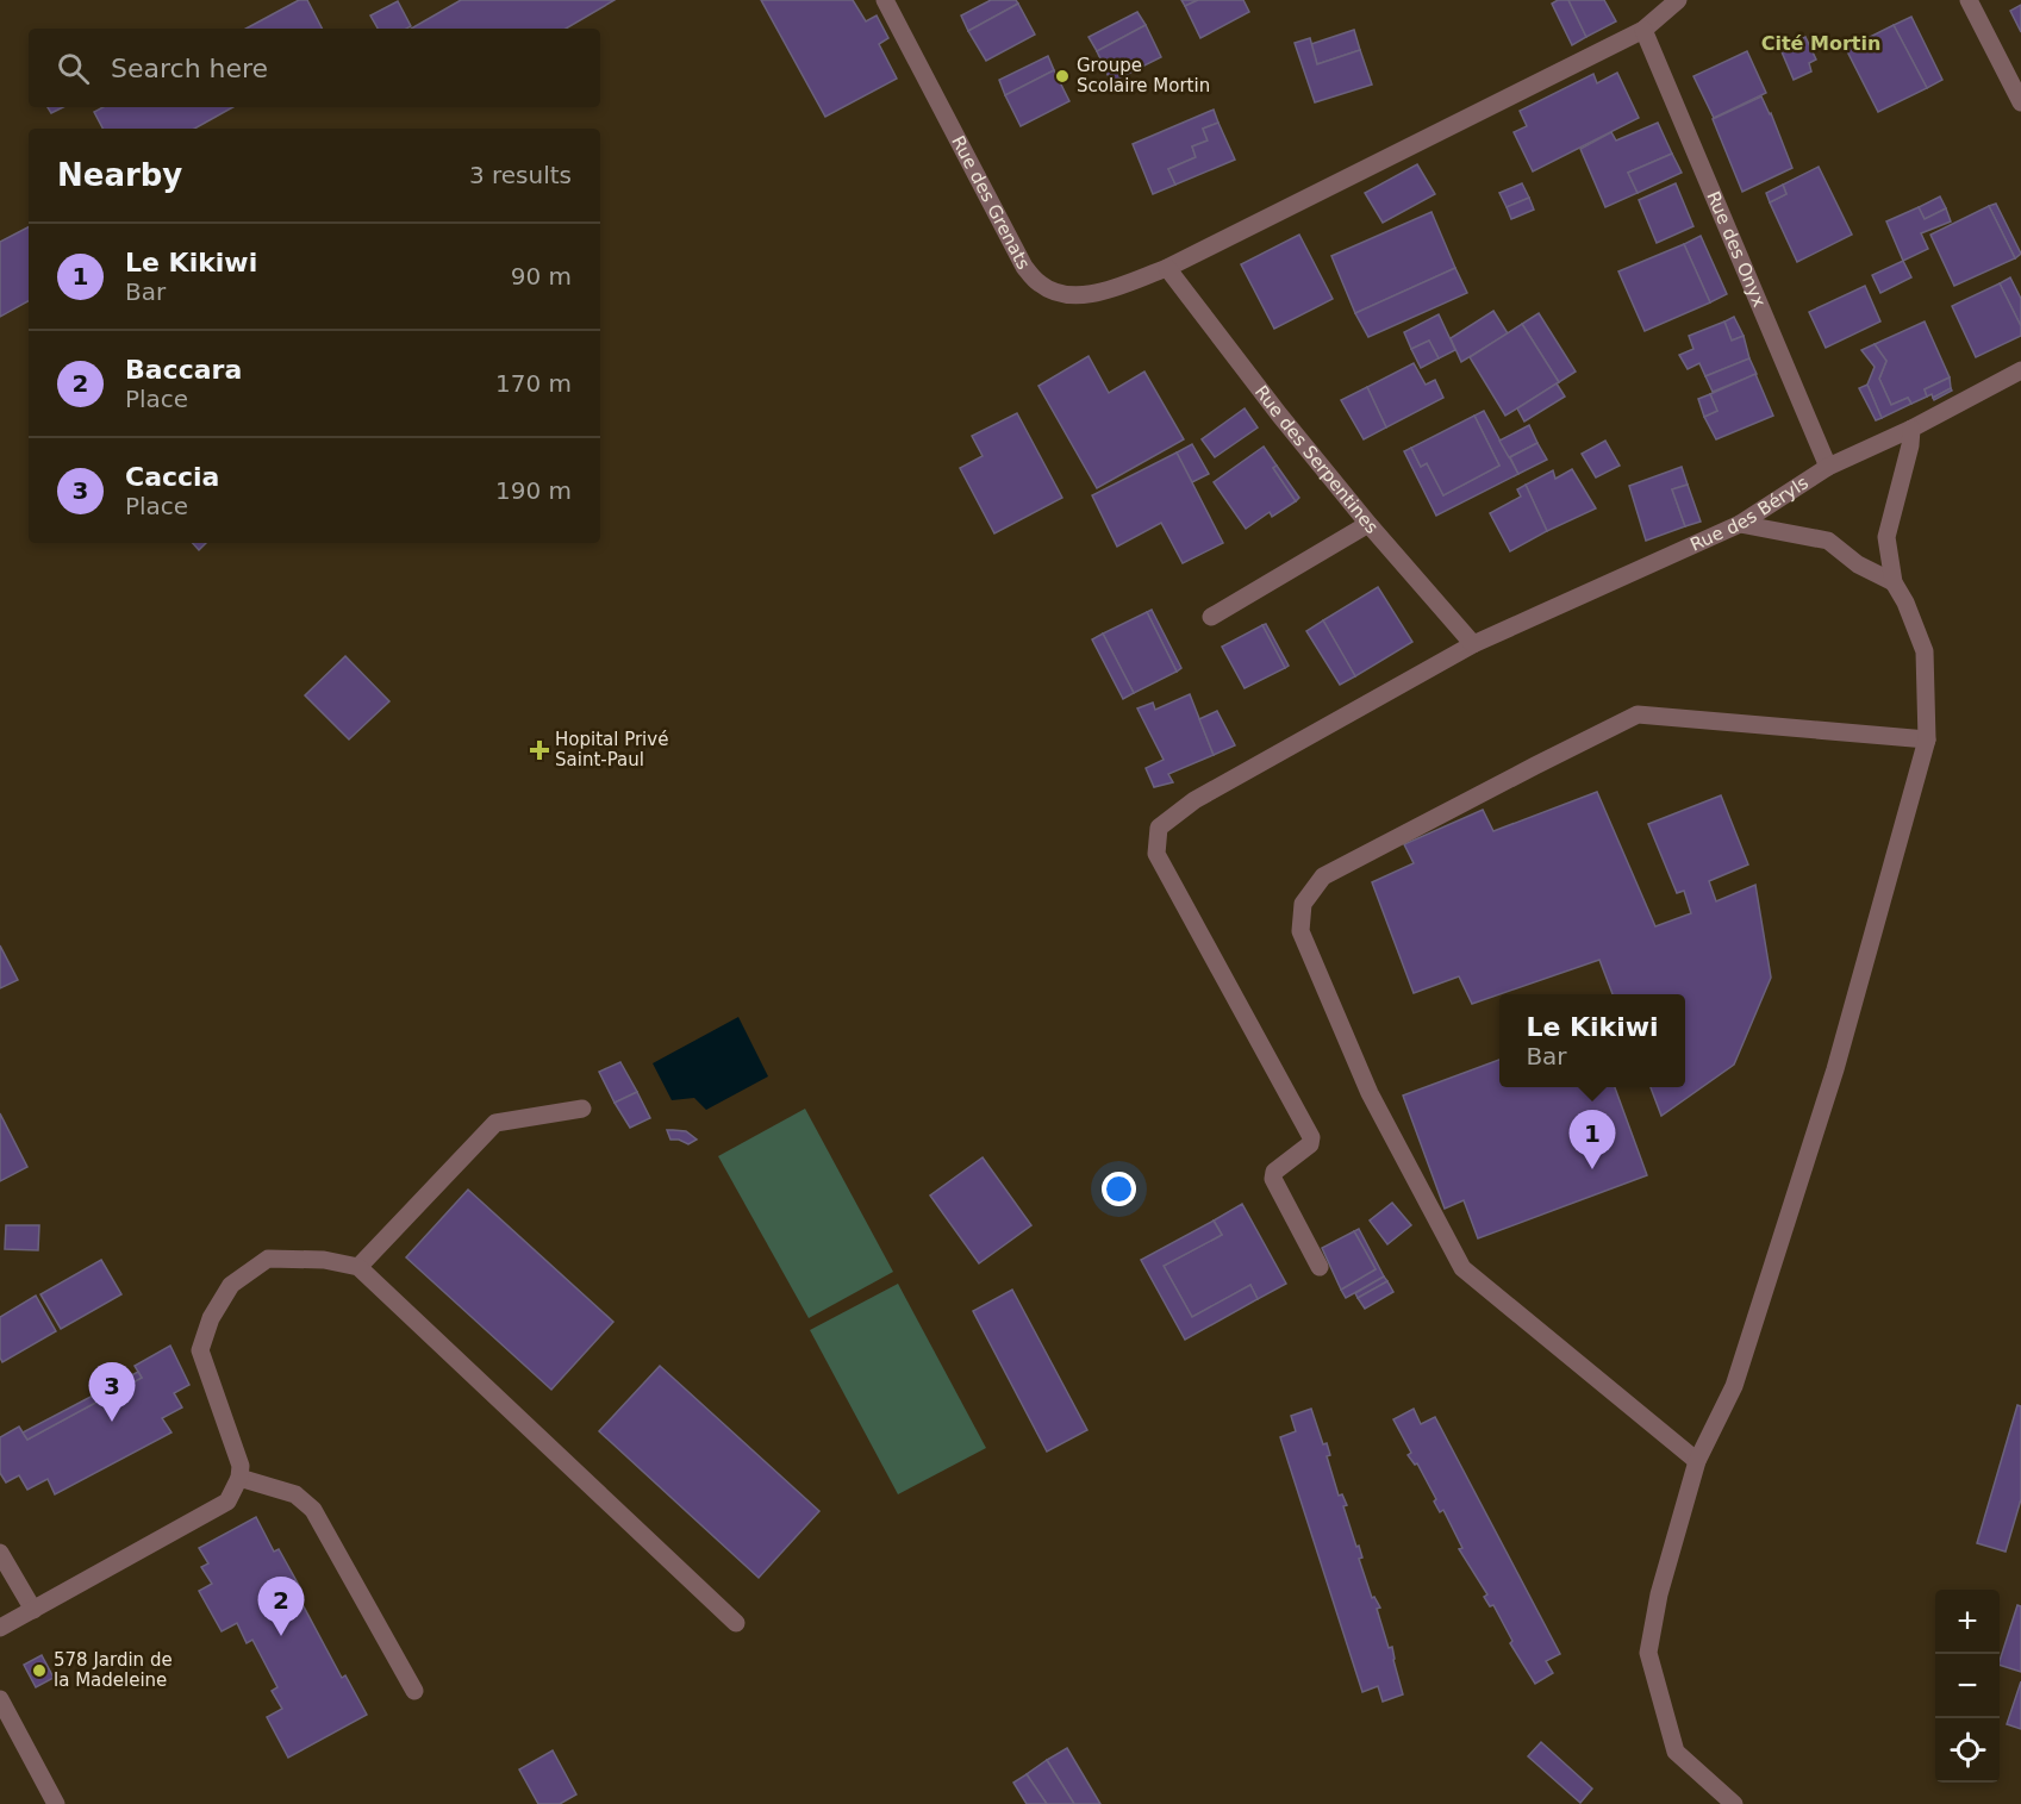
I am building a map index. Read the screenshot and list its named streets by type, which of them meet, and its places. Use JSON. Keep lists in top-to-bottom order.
{
  "streets": {
    "street": [
      "Rue des Grenats",
      "Rue des Onyx",
      "Rue des Serpentines",
      "Rue des Béryls"
    ]
  },
  "crossings": [
    ["Rue des Grenats", "Rue des Onyx"],
    ["Rue des Grenats", "Rue des Serpentines"],
    ["Rue des Onyx", "Rue des Béryls"],
    ["Rue des Serpentines", "Rue des Béryls"]
  ],
  "districts": ["Cité Mortin"],
  "places": {
    "other": ["Groupe Scolaire Mortin", "578 Jardin de la Madeleine"],
    "health": ["Hopital Privé Saint-Paul"]
  },
  "page": {
    "search": "Search here",
    "heading": ["Nearby", "3 results"],
    "list": [
      {
        "mark": "1",
        "name": "Le Kikiwi",
        "note": "Bar",
        "value": "90 m"
      },
      {
        "mark": "2",
        "name": "Baccara",
        "note": "Place",
        "value": "170 m"
      },
      {
        "mark": "3",
        "name": "Caccia",
        "note": "Place",
        "value": "190 m"
      }
    ],
    "popup": ["Le Kikiwi", "Bar"],
    "pins": ["1", "3", "2"],
    "map_buttons": ["+", "−"]
  }
}
